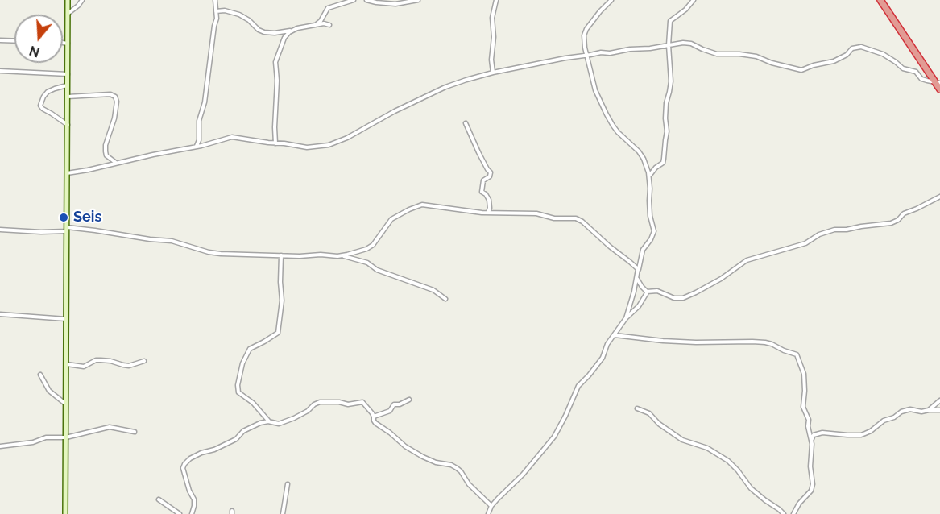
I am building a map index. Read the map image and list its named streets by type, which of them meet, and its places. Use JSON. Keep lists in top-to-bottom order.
{
  "places": ["Seis"],
  "north": "bottom"
}
